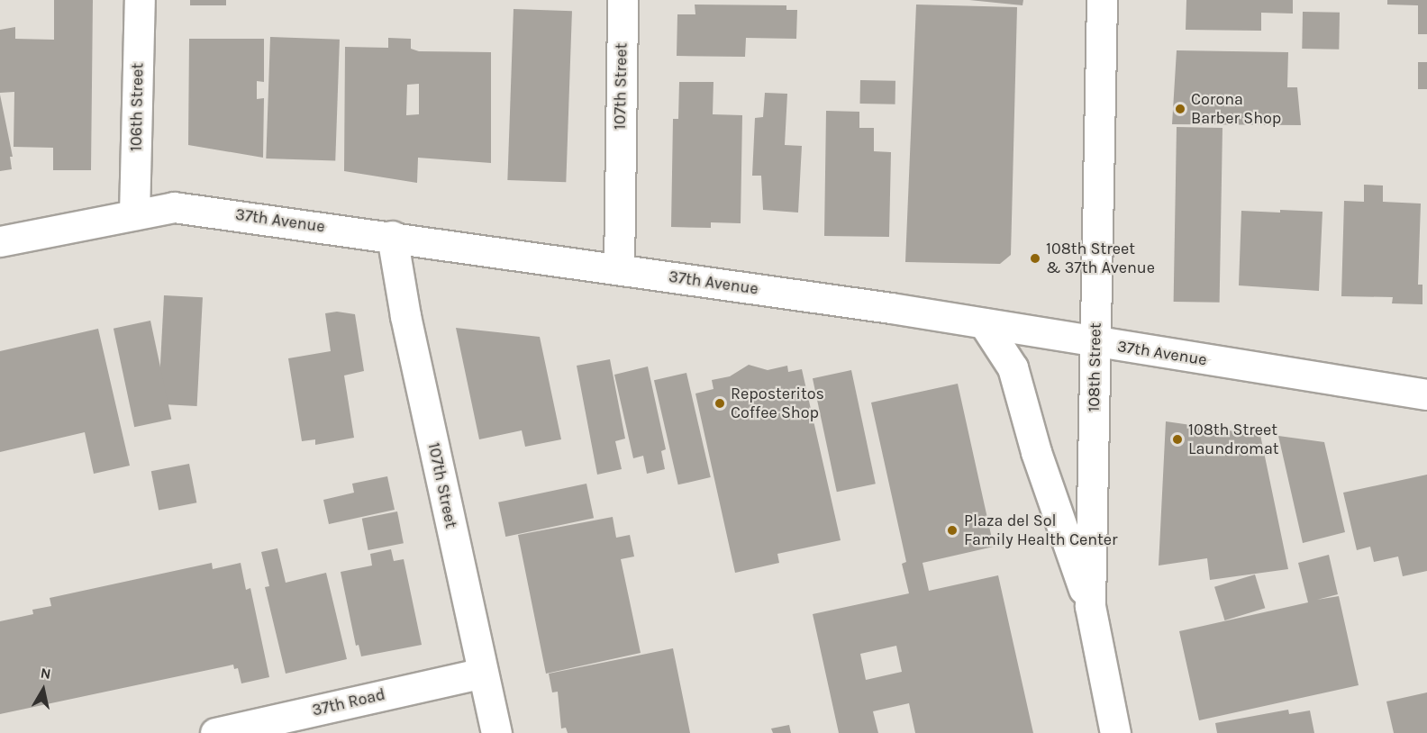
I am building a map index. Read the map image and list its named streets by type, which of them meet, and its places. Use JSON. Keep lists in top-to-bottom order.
{
  "streets": {
    "street": [
      "107th Street",
      "106th Street",
      "37th Avenue",
      "108th Street",
      "37th Road"
    ]
  },
  "crossings": [
    ["107th Street", "37th Avenue"],
    ["107th Street", "37th Road"],
    ["106th Street", "37th Avenue"],
    ["37th Avenue", "108th Street"]
  ],
  "places": [
    "Corona Barber Shop",
    "108th Street & 37th Avenue",
    "Reposteritos Coffee Shop",
    "108th Street Laundromat",
    "Plaza del Sol Family Health Center"
  ],
  "north": "top"
}
